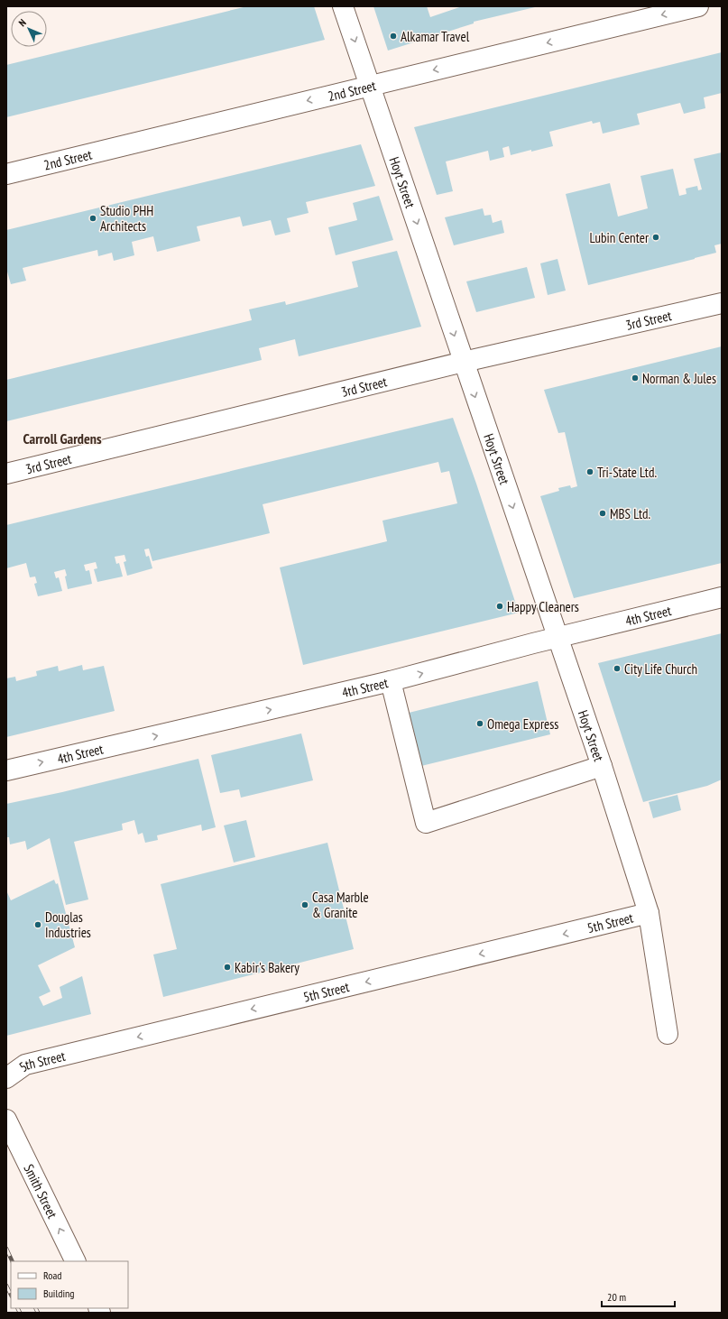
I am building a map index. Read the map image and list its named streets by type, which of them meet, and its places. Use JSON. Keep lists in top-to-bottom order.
{
  "streets": {
    "street": [
      "2nd Street",
      "Hoyt Street",
      "3rd Street",
      "4th Street",
      "5th Street",
      "Smith Street"
    ]
  },
  "crossings": [
    ["2nd Street", "Hoyt Street"],
    ["Hoyt Street", "3rd Street"],
    ["Hoyt Street", "4th Street"],
    ["Hoyt Street", "5th Street"]
  ],
  "one_way": [
    "2nd Street",
    "Hoyt Street",
    "4th Street",
    "5th Street",
    "Smith Street"
  ],
  "districts": ["Carroll Gardens"],
  "places": [
    "Alkamar Travel",
    "Studio PHH Architects",
    "Lubin Center",
    "Norman & Jules",
    "Tri-State Ltd.",
    "MBS Ltd.",
    "Happy Cleaners",
    "City Life Church",
    "Omega Express",
    "Casa Marble & Granite",
    "Douglas Industries",
    "Kabir's Bakery"
  ],
  "legend": ["Road", "Building"],
  "scale_bar": "20 m",
  "north": "top left"
}
